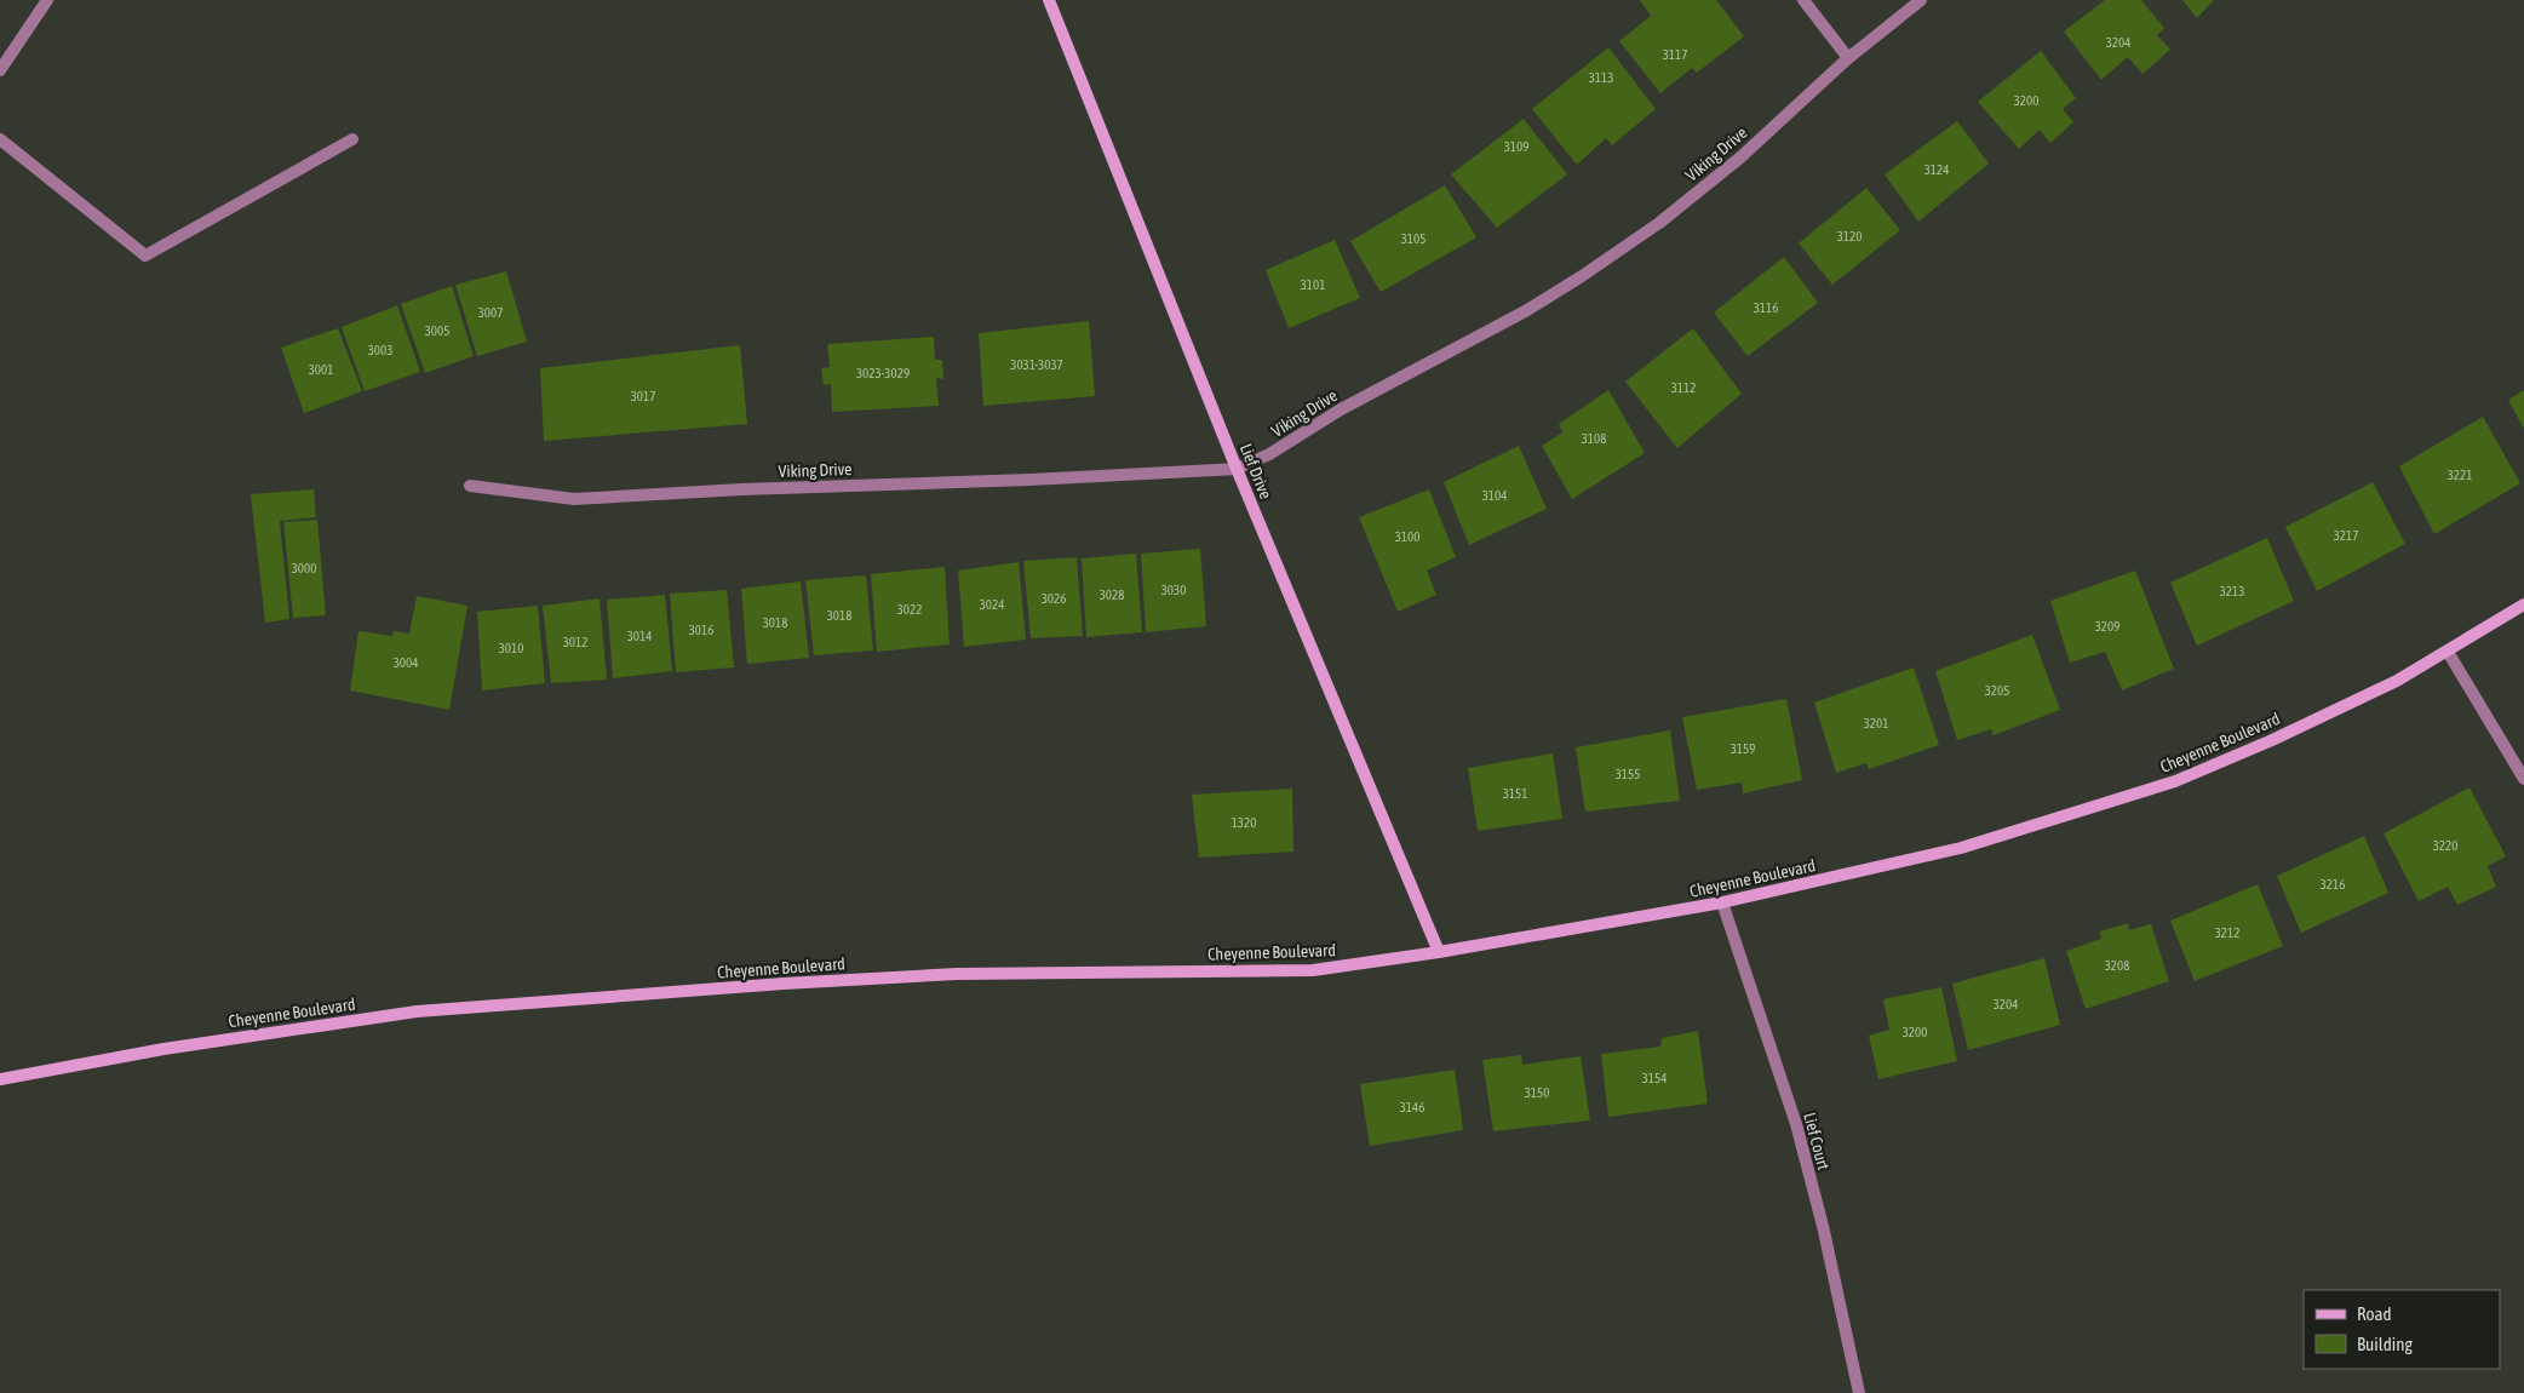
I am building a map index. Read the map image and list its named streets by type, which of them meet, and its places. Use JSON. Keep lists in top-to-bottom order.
{
  "streets": {
    "street": [
      "Viking Drive",
      "Lief Drive",
      "Cheyenne Boulevard",
      "Lief Court"
    ]
  },
  "crossings": [
    ["Viking Drive", "Lief Drive"],
    ["Lief Drive", "Cheyenne Boulevard"],
    ["Cheyenne Boulevard", "Lief Court"]
  ],
  "house_numbers": [
    "3204",
    "3117",
    "3113",
    "3200",
    "3109",
    "3124",
    "3120",
    "3105",
    "3101",
    "3116",
    "3007",
    "3005",
    "3003",
    "3031-3037",
    "3001",
    "3023-3029",
    "3112",
    "3017",
    "3108",
    "3221",
    "3104",
    "3217",
    "3100",
    "3000",
    "3030",
    "3213",
    "3028",
    "3026",
    "3024",
    "3022",
    "3018",
    "3018",
    "3209",
    "3016",
    "3014",
    "3012",
    "3010",
    "3004",
    "3205",
    "3201",
    "3159",
    "3155",
    "3151",
    "1320",
    "3220",
    "3216",
    "3212",
    "3208",
    "3204",
    "3200",
    "3154",
    "3150",
    "3146"
  ],
  "legend": ["Road", "Building"]
}
